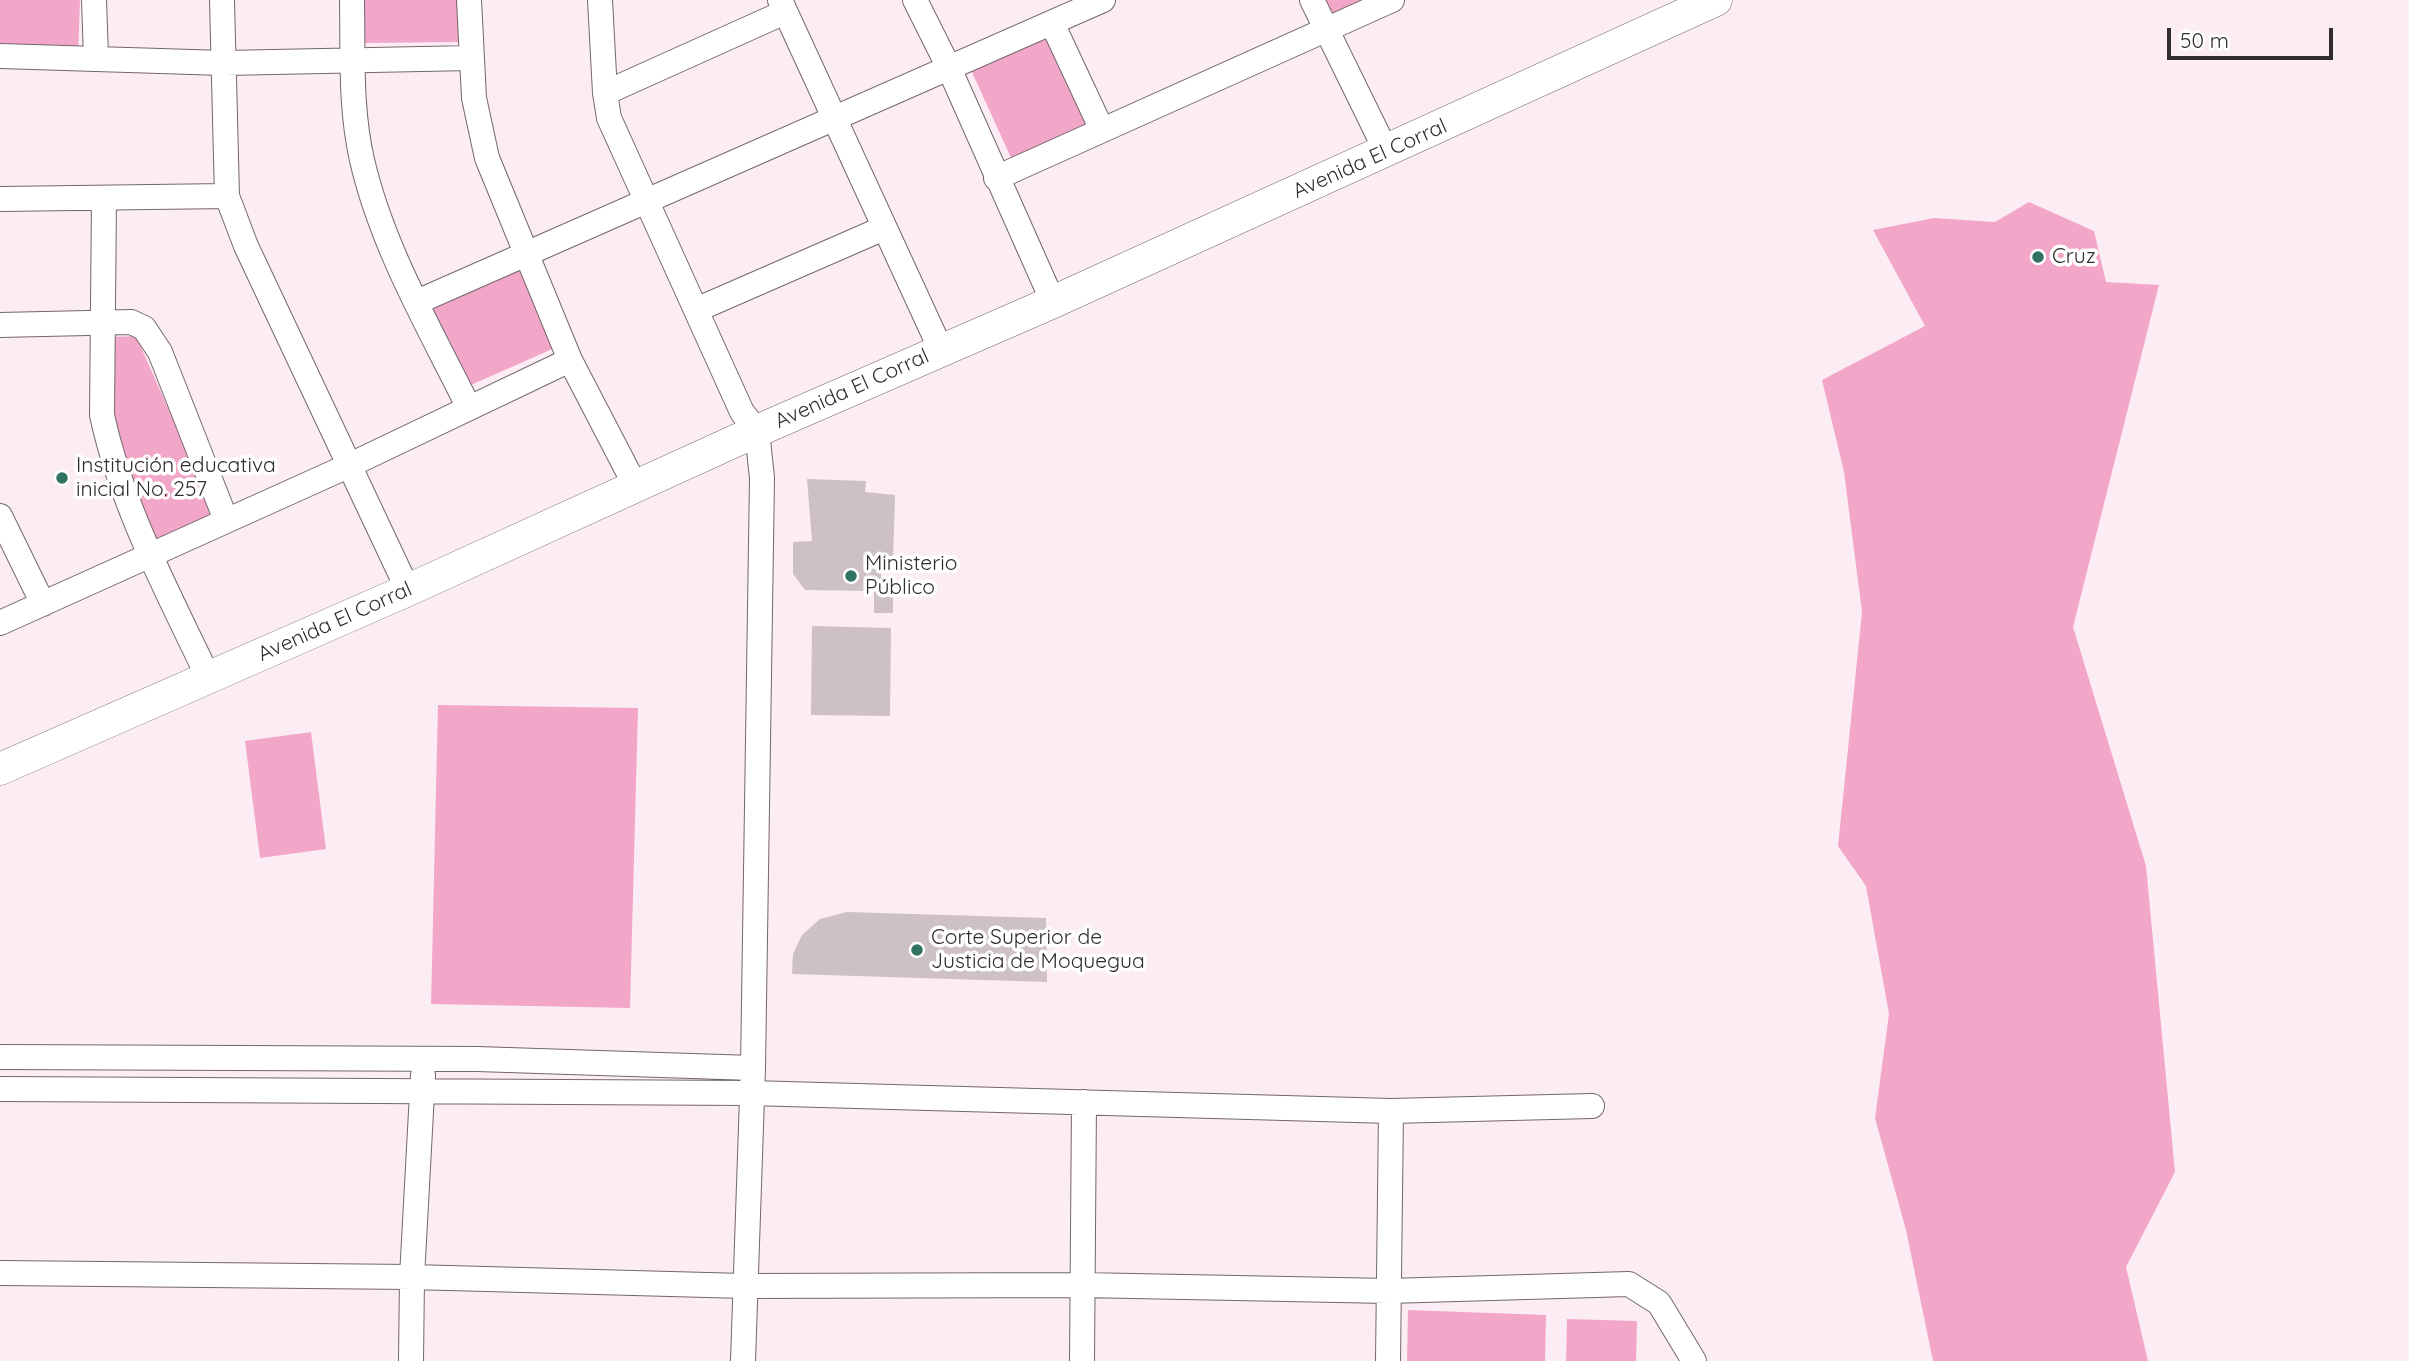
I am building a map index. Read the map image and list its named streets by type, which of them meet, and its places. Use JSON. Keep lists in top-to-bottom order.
{
  "streets": {
    "street": ["Avenida El Corral"]
  },
  "places": [
    "Cruz",
    "Institución educativa inicial No. 257",
    "Ministerio Público",
    "Corte Superior de Justicia de Moquegua"
  ],
  "scale_bar": "50 m"
}
